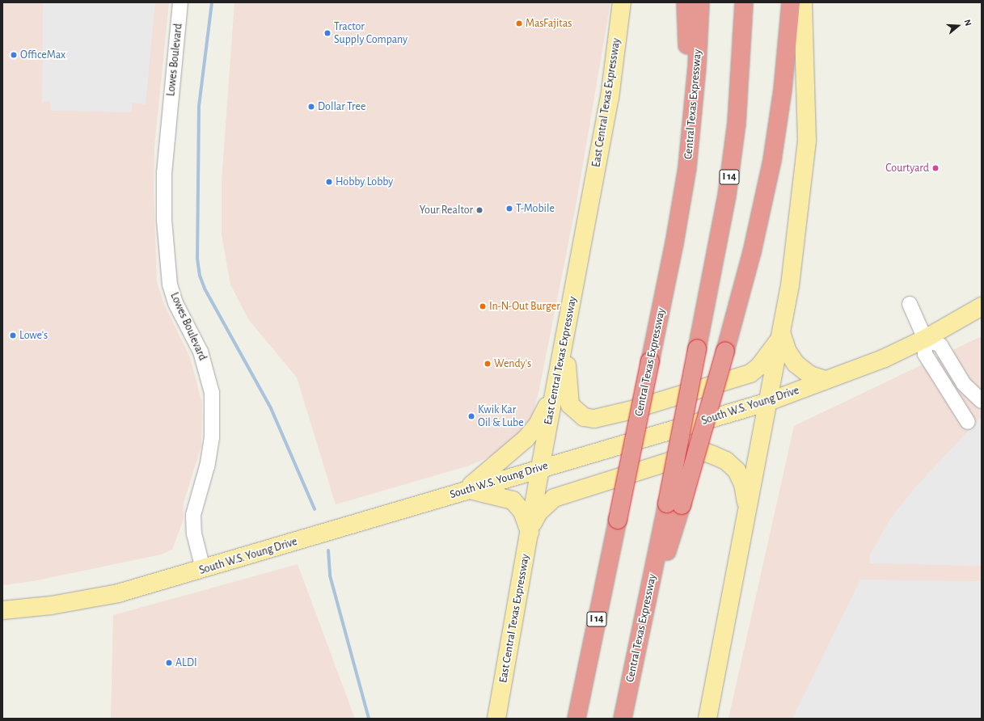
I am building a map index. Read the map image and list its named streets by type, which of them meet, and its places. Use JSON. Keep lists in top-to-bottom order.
{
  "streets": {
    "highway": ["Central Texas Expressway", "I 14"],
    "main road": ["East Central Texas Expressway", "South W.S. Young Drive"],
    "street": ["Lowes Boulevard"]
  },
  "crossings": [
    ["Lowes Boulevard", "South W.S. Young Drive"],
    ["East Central Texas Expressway", "South W.S. Young Drive"]
  ],
  "places": [
    "MasFajitas",
    "Tractor Supply Company",
    "OfficeMax",
    "Dollar Tree",
    "Courtyard",
    "Hobby Lobby",
    "T-Mobile",
    "Your Realtor",
    "In-N-Out Burger",
    "Lowe's",
    "Wendy's",
    "Kwik Kar Oil & Lube",
    "ALDI"
  ],
  "north": "right"
}
